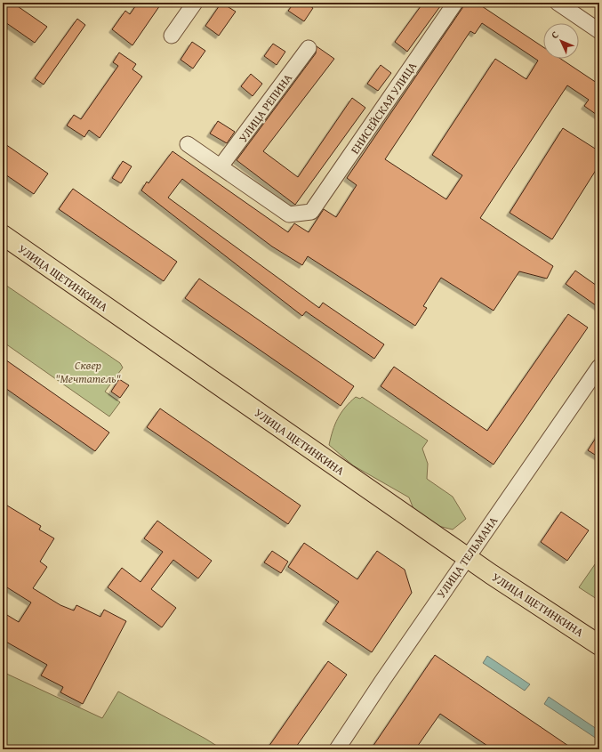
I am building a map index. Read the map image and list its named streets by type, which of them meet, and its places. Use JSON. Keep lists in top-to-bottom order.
{
  "streets": {
    "main road": ["УЛИЦА ЩЕТИНКИНА"],
    "street": ["УЛИЦА РЕПИНА", "ЕНИСЕЙСКАЯ УЛИЦА", "УЛИЦА ТЕЛЬМАНА"]
  },
  "crossings": [
    ["УЛИЦА РЕПИНА", "ЕНИСЕЙСКАЯ УЛИЦА"],
    ["УЛИЦА ЩЕТИНКИНА", "УЛИЦА ТЕЛЬМАНА"]
  ],
  "parks": ["Сквер \"Мечтатель\""],
  "north": "top left"
}
